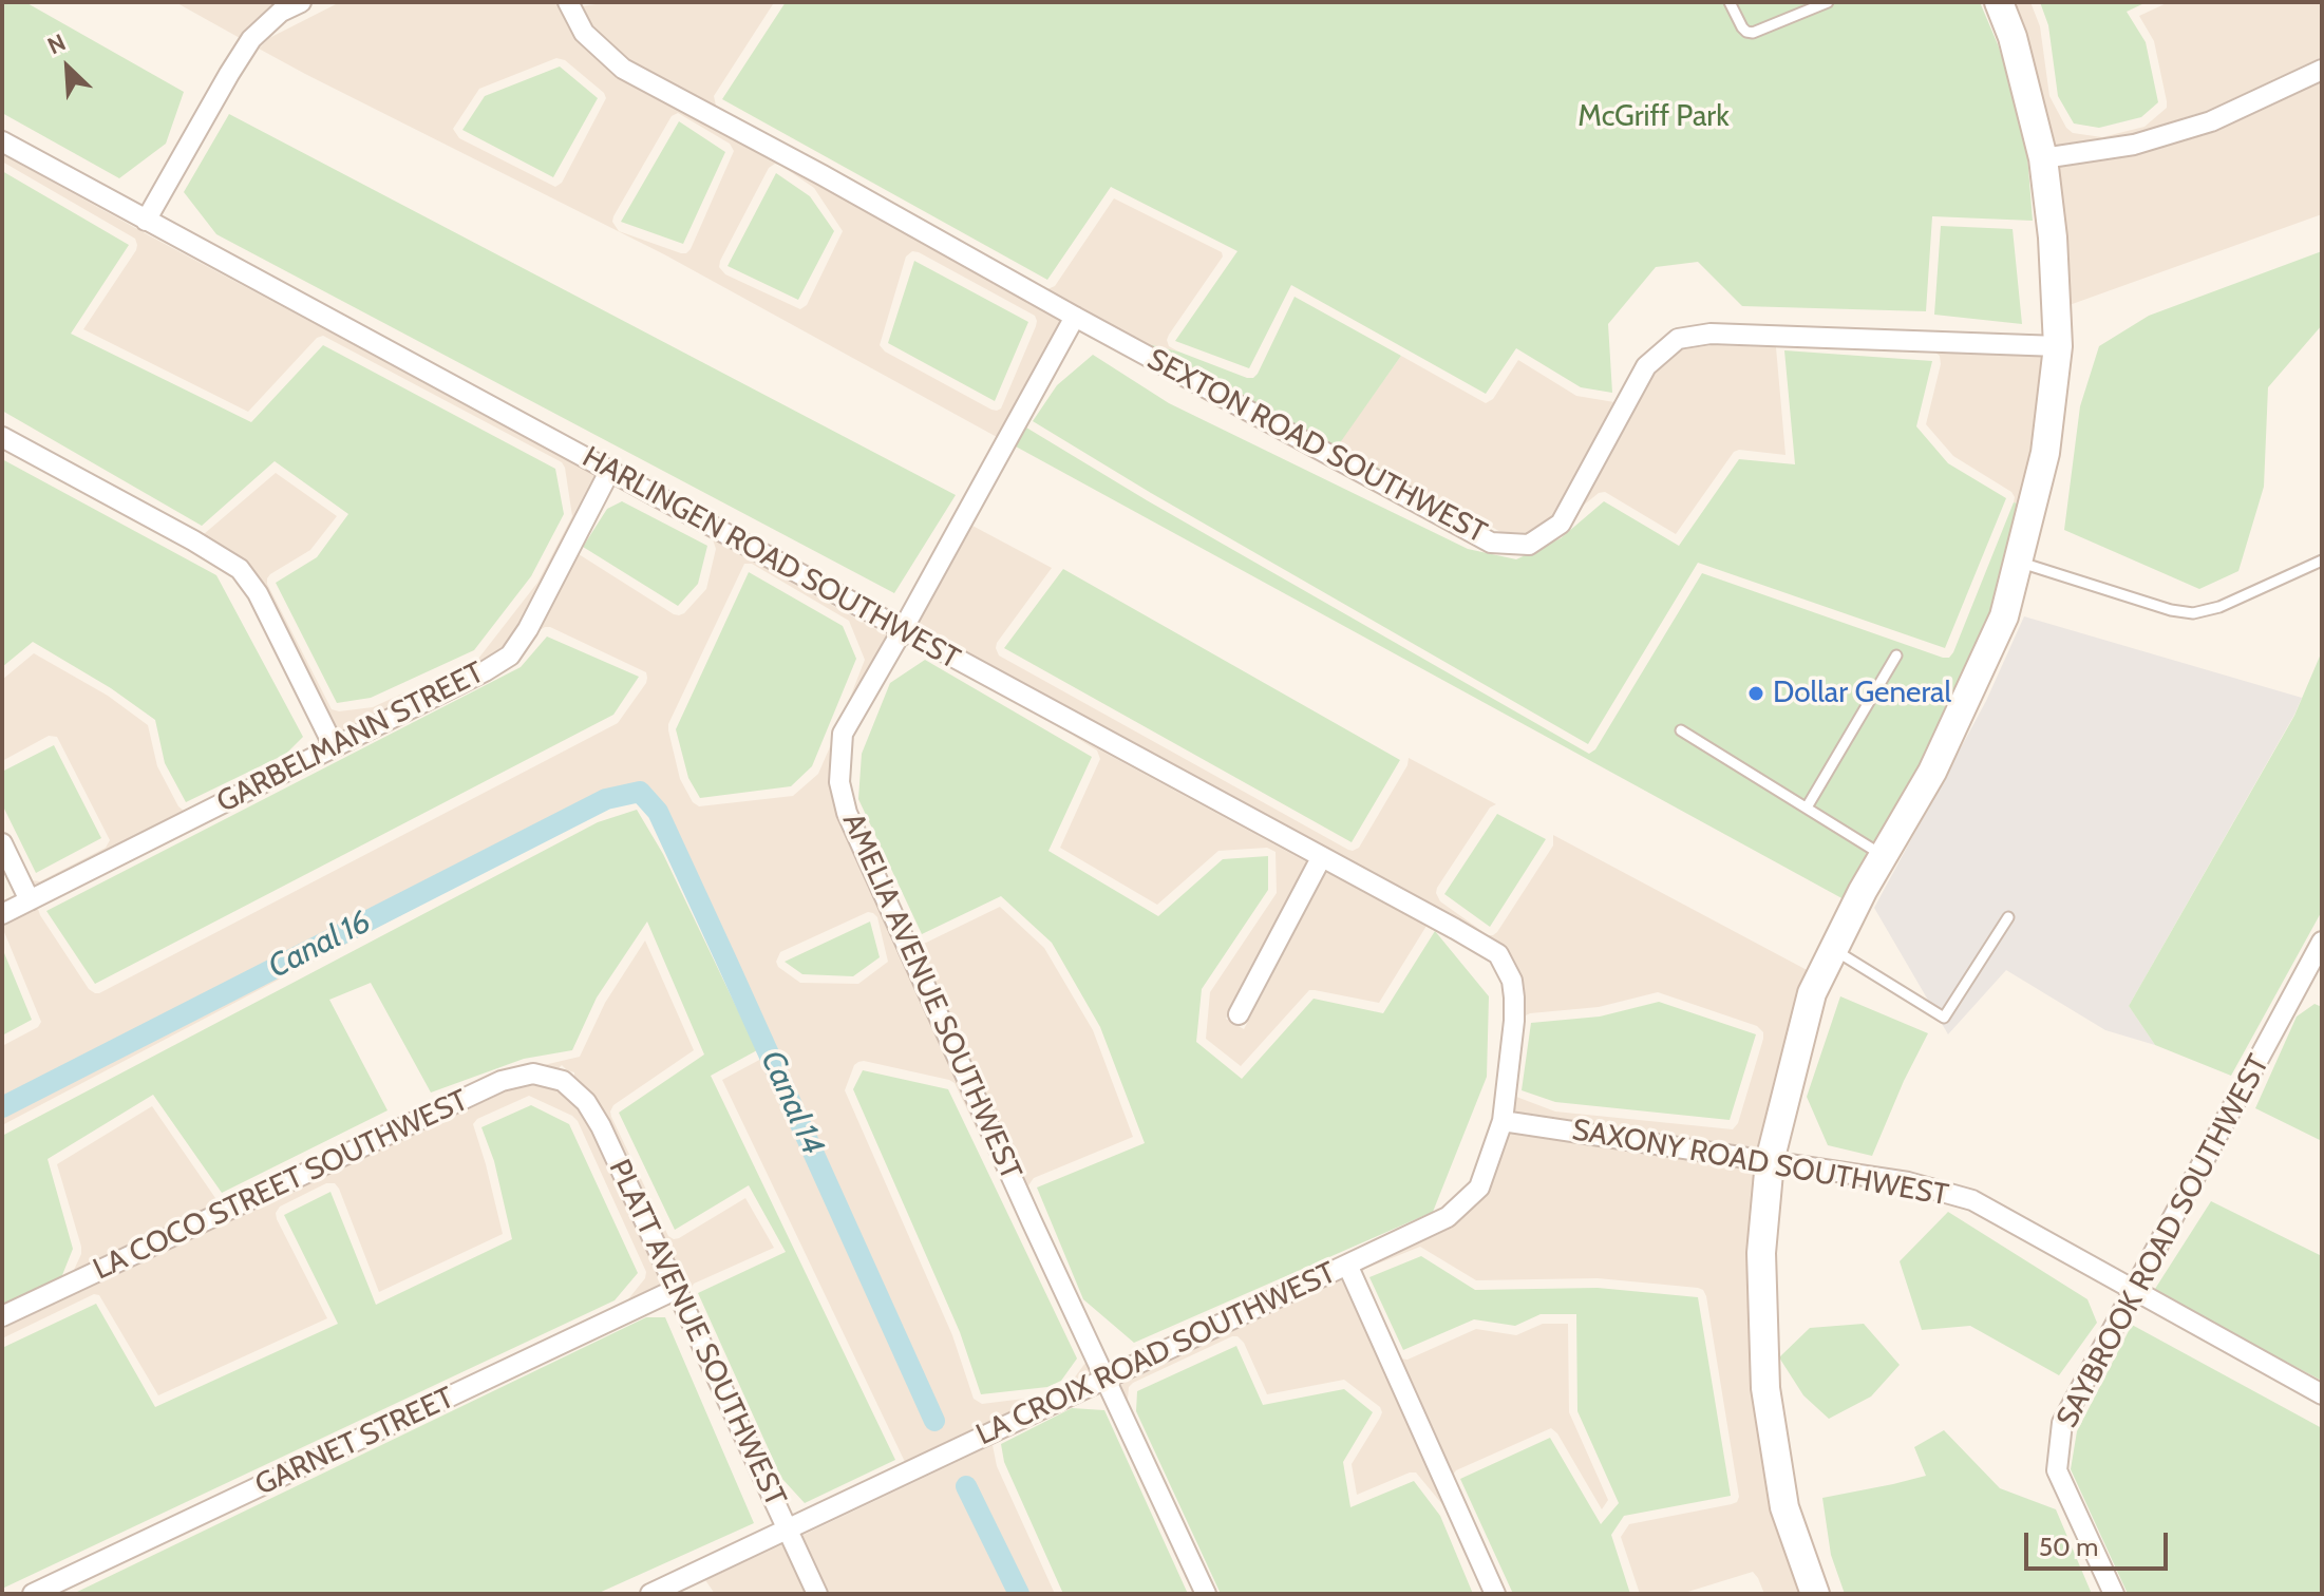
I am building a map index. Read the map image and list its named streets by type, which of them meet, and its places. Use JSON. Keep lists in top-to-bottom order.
{
  "streets": {
    "street": [
      "SEXTON ROAD SOUTHWEST",
      "HARLINGEN ROAD SOUTHWEST",
      "GARBELMANN STREET",
      "AMELIA AVENUE SOUTHWEST",
      "SAXONY ROAD SOUTHWEST",
      "LA COCO STREET SOUTHWEST",
      "SAYBROOK ROAD SOUTHWEST",
      "PLATT AVENUE SOUTHWEST",
      "LA CROIX ROAD SOUTHWEST",
      "GARNET STREET"
    ]
  },
  "crossings": [
    ["SEXTON ROAD SOUTHWEST", "AMELIA AVENUE SOUTHWEST"],
    ["HARLINGEN ROAD SOUTHWEST", "GARBELMANN STREET"],
    ["HARLINGEN ROAD SOUTHWEST", "AMELIA AVENUE SOUTHWEST"],
    ["HARLINGEN ROAD SOUTHWEST", "LA CROIX ROAD SOUTHWEST"],
    ["AMELIA AVENUE SOUTHWEST", "LA CROIX ROAD SOUTHWEST"],
    ["SAXONY ROAD SOUTHWEST", "SAYBROOK ROAD SOUTHWEST"],
    ["SAXONY ROAD SOUTHWEST", "LA CROIX ROAD SOUTHWEST"],
    ["LA COCO STREET SOUTHWEST", "PLATT AVENUE SOUTHWEST"],
    ["PLATT AVENUE SOUTHWEST", "LA CROIX ROAD SOUTHWEST"],
    ["PLATT AVENUE SOUTHWEST", "GARNET STREET"]
  ],
  "water": ["Canal 16", "Canal 14"],
  "parks": ["McGriff Park"],
  "places": ["Dollar General"],
  "scale_bar": "50 m",
  "north": "top left"
}
